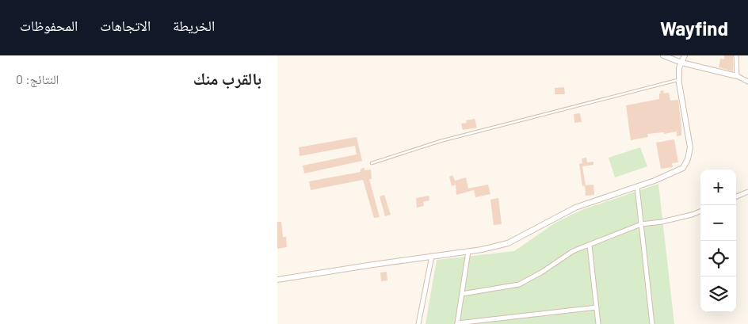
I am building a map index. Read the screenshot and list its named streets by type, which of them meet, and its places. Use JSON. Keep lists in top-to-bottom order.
{
  "page": {
    "header": "Wayfind",
    "nav": ["الخريطة", "الاتجاهات", "المحفوظات"],
    "heading": ["بالقرب منك", "النتائج: 0"],
    "map_buttons": ["+", "−"]
  }
}
